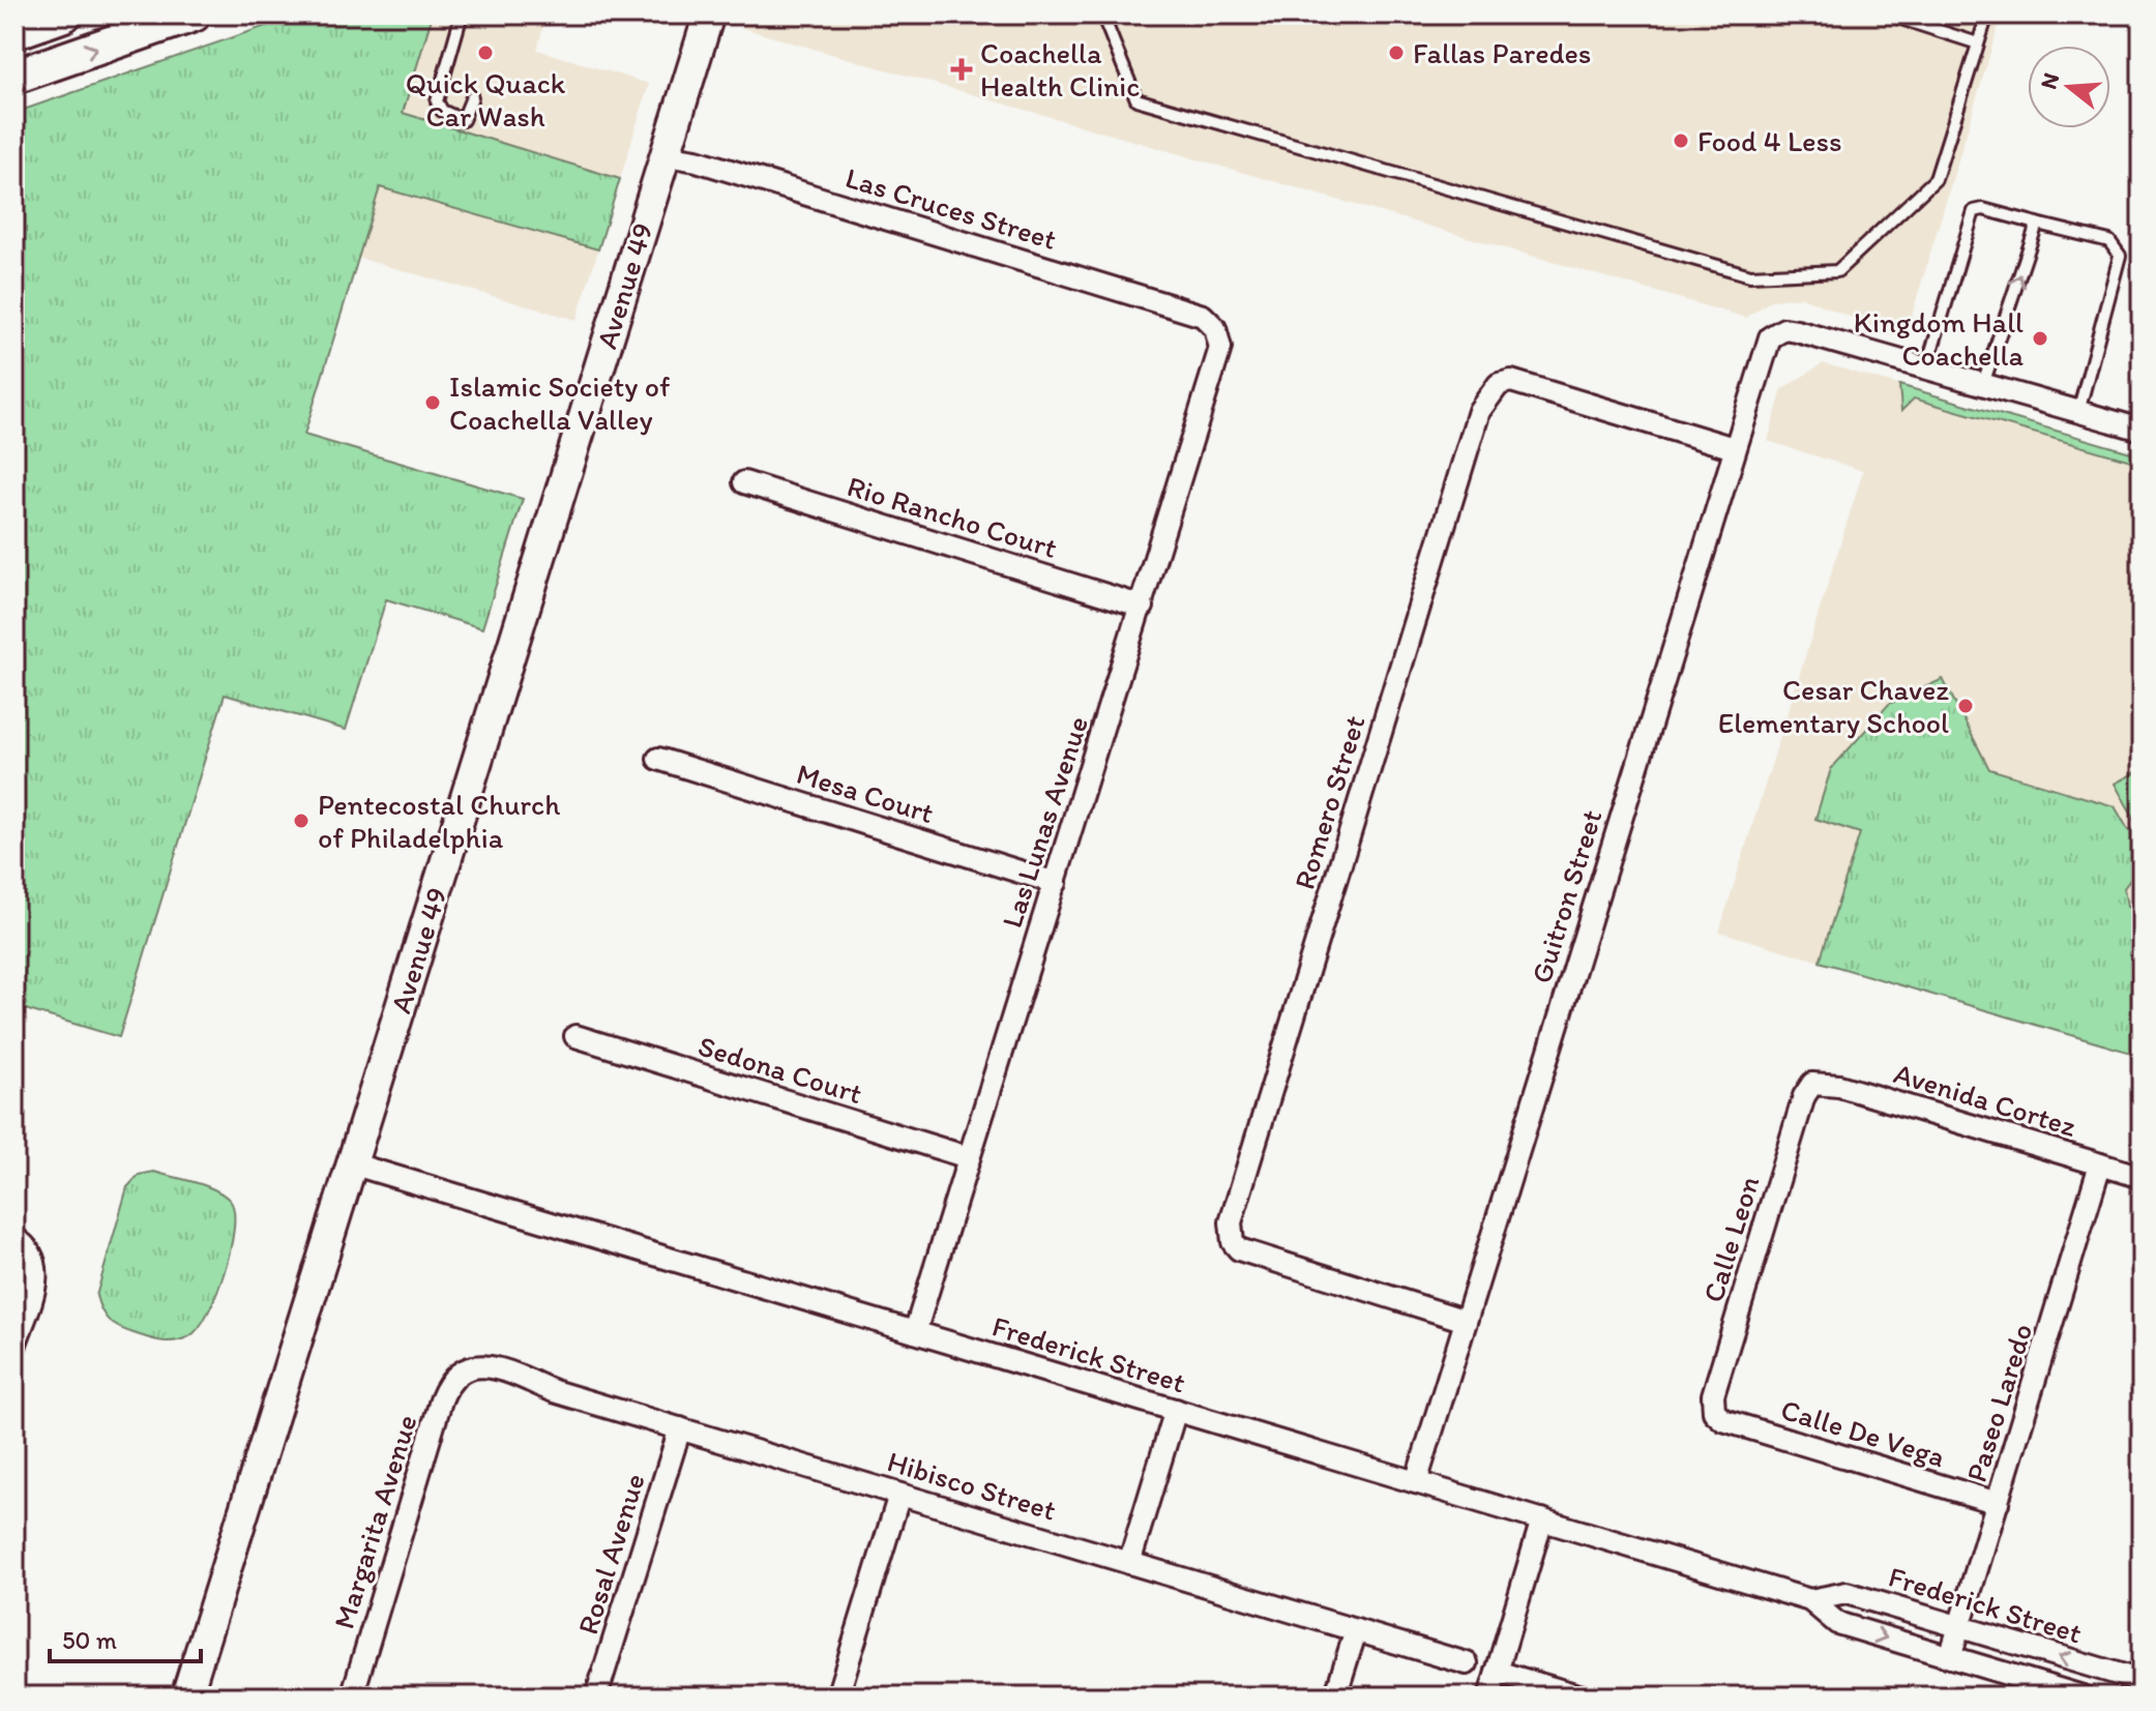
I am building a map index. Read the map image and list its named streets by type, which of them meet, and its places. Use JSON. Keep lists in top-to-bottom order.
{
  "streets": {
    "street": [
      "Las Cruces Street",
      "Avenue 49",
      "Rio Rancho Court",
      "Mesa Court",
      "Romero Street",
      "Las Lunas Avenue",
      "Guitron Street",
      "Sedona Court",
      "Avenida Cortez",
      "Calle Leon",
      "Frederick Street",
      "Paseo Laredo",
      "Calle De Vega",
      "Hibisco Street",
      "Margarita Avenue",
      "Rosal Avenue"
    ]
  },
  "crossings": [
    ["Las Cruces Street", "Avenue 49"],
    ["Las Cruces Street", "Las Lunas Avenue"],
    ["Avenue 49", "Frederick Street"],
    ["Rio Rancho Court", "Las Lunas Avenue"],
    ["Mesa Court", "Las Lunas Avenue"],
    ["Romero Street", "Guitron Street"],
    ["Las Lunas Avenue", "Sedona Court"],
    ["Las Lunas Avenue", "Frederick Street"],
    ["Guitron Street", "Frederick Street"],
    ["Avenida Cortez", "Calle Leon"],
    ["Avenida Cortez", "Paseo Laredo"],
    ["Calle Leon", "Calle De Vega"],
    ["Frederick Street", "Paseo Laredo"],
    ["Paseo Laredo", "Calle De Vega"],
    ["Hibisco Street", "Margarita Avenue"],
    ["Hibisco Street", "Rosal Avenue"]
  ],
  "places": {
    "other": [
      "Quick Quack Car Wash",
      "Fallas Paredes",
      "Food 4 Less",
      "Kingdom Hall Coachella",
      "Islamic Society of Coachella Valley",
      "Cesar Chavez Elementary School",
      "Pentecostal Church of Philadelphia"
    ],
    "health": ["Coachella Health Clinic"]
  },
  "scale_bar": "50 m",
  "north": "left"
}
